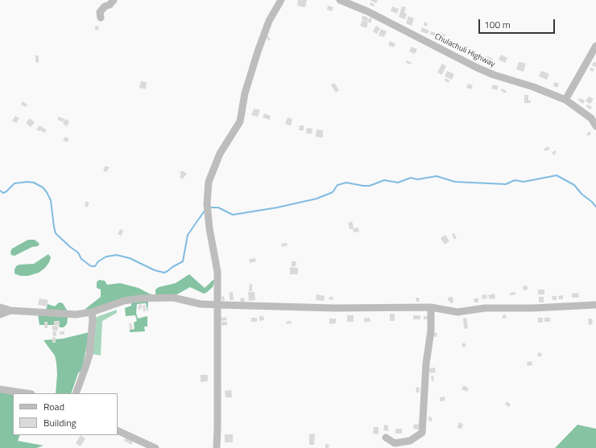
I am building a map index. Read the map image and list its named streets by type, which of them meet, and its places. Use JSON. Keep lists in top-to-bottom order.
{
  "streets": {
    "street": ["Chulachuli Highway"]
  },
  "legend": ["Road", "Building"],
  "scale_bar": "100 m"
}
